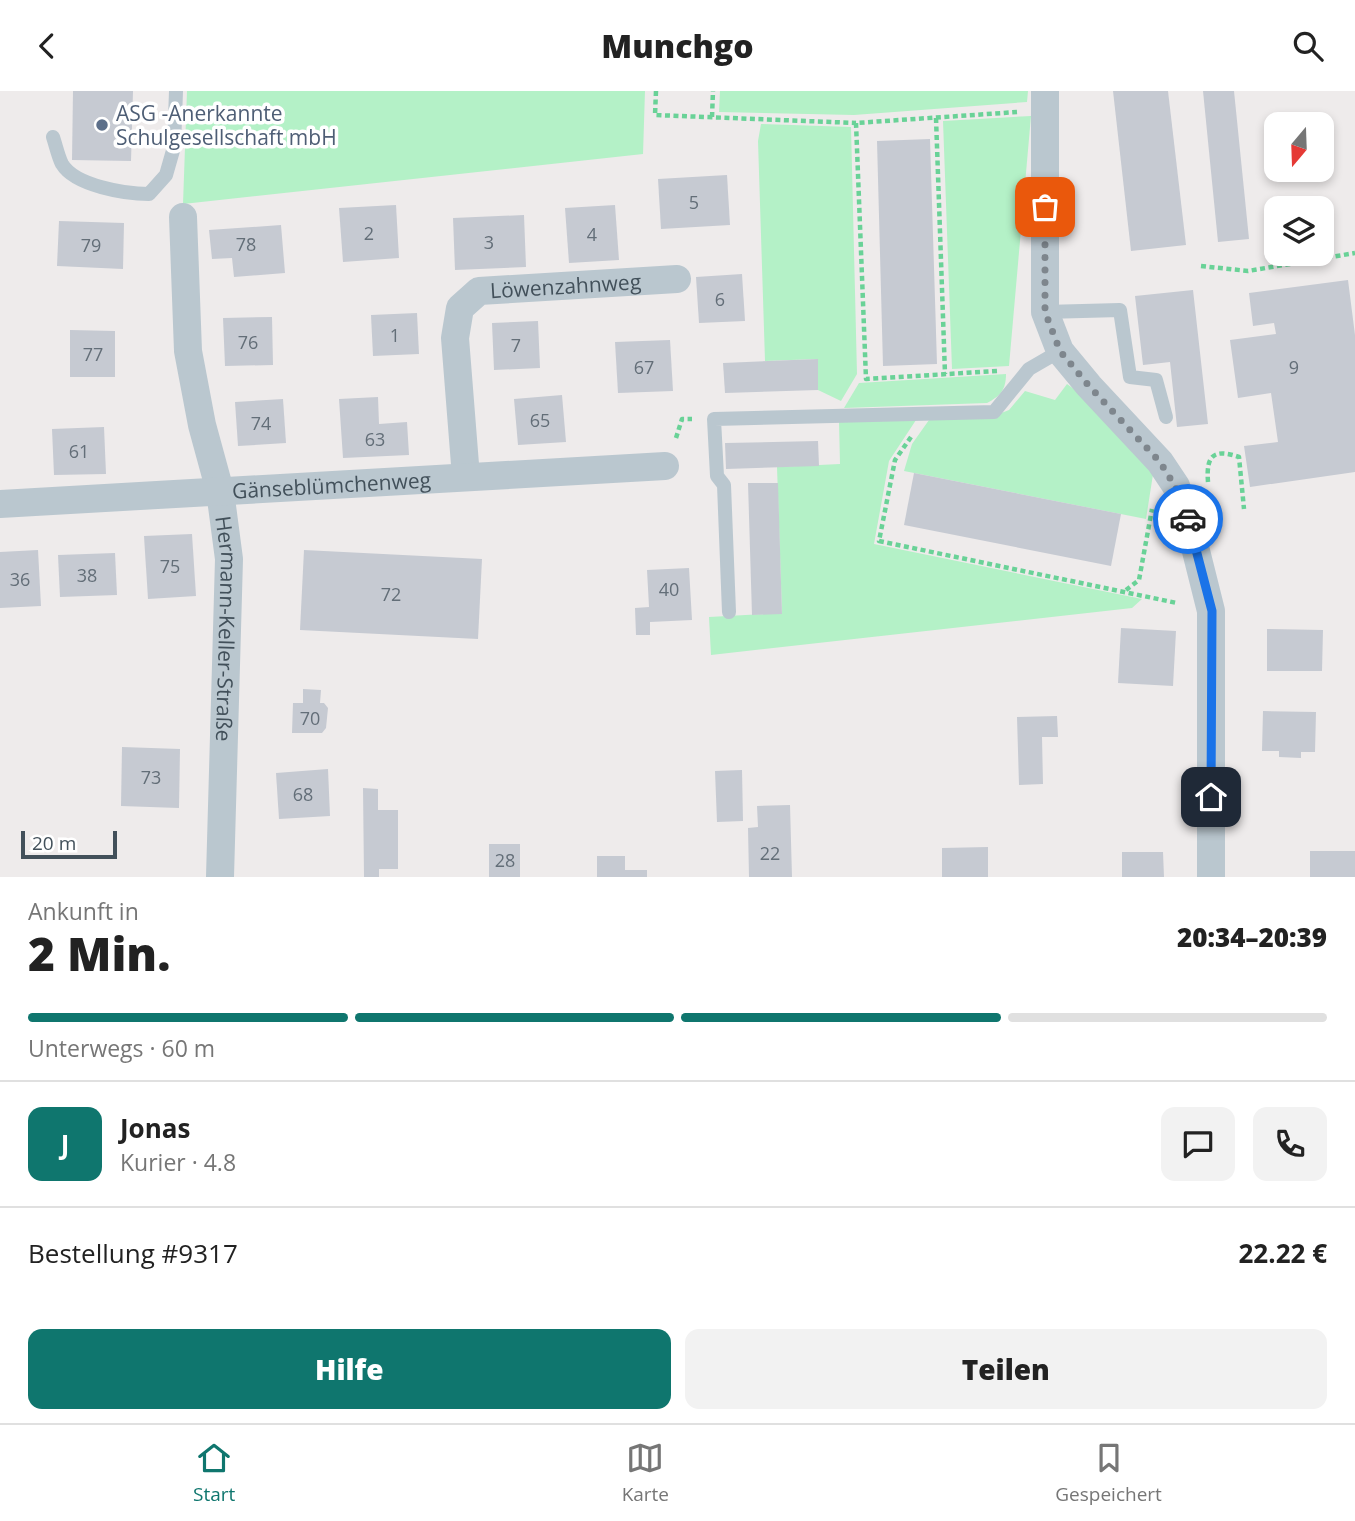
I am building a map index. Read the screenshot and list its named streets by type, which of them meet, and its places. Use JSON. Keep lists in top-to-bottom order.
{
  "streets": {
    "street": ["Löwenzahnweg", "Gänseblümchenweg", "Hermann-Keller-Straße"]
  },
  "crossings": [
    ["Löwenzahnweg", "Gänseblümchenweg"],
    ["Gänseblümchenweg", "Hermann-Keller-Straße"]
  ],
  "places": ["ASG -Anerkannte Schulgesellschaft mbH"],
  "house_numbers": [
    "5",
    "2",
    "4",
    "3",
    "78",
    "79",
    "6",
    "1",
    "76",
    "7",
    "77",
    "67",
    "9",
    "65",
    "74",
    "63",
    "61",
    "75",
    "38",
    "36",
    "40",
    "72",
    "70",
    "73",
    "68",
    "22",
    "28"
  ],
  "scale_bar": "20 m",
  "north": "bottom",
  "page": {
    "header": "Munchgo",
    "scale": "20 m",
    "heading": ["2 Min.", "Ankunft in", "20:34–20:39"],
    "panel": [
      "Jonas",
      "Kurier · 4.8",
      "Bestellung #9317",
      "22.22 €"
    ],
    "bar": "Unterwegs · 60 m",
    "round": "J",
    "buttons": ["Hilfe", "Teilen"],
    "tabs": ["Start", "Karte", "Gespeichert"]
  }
}
